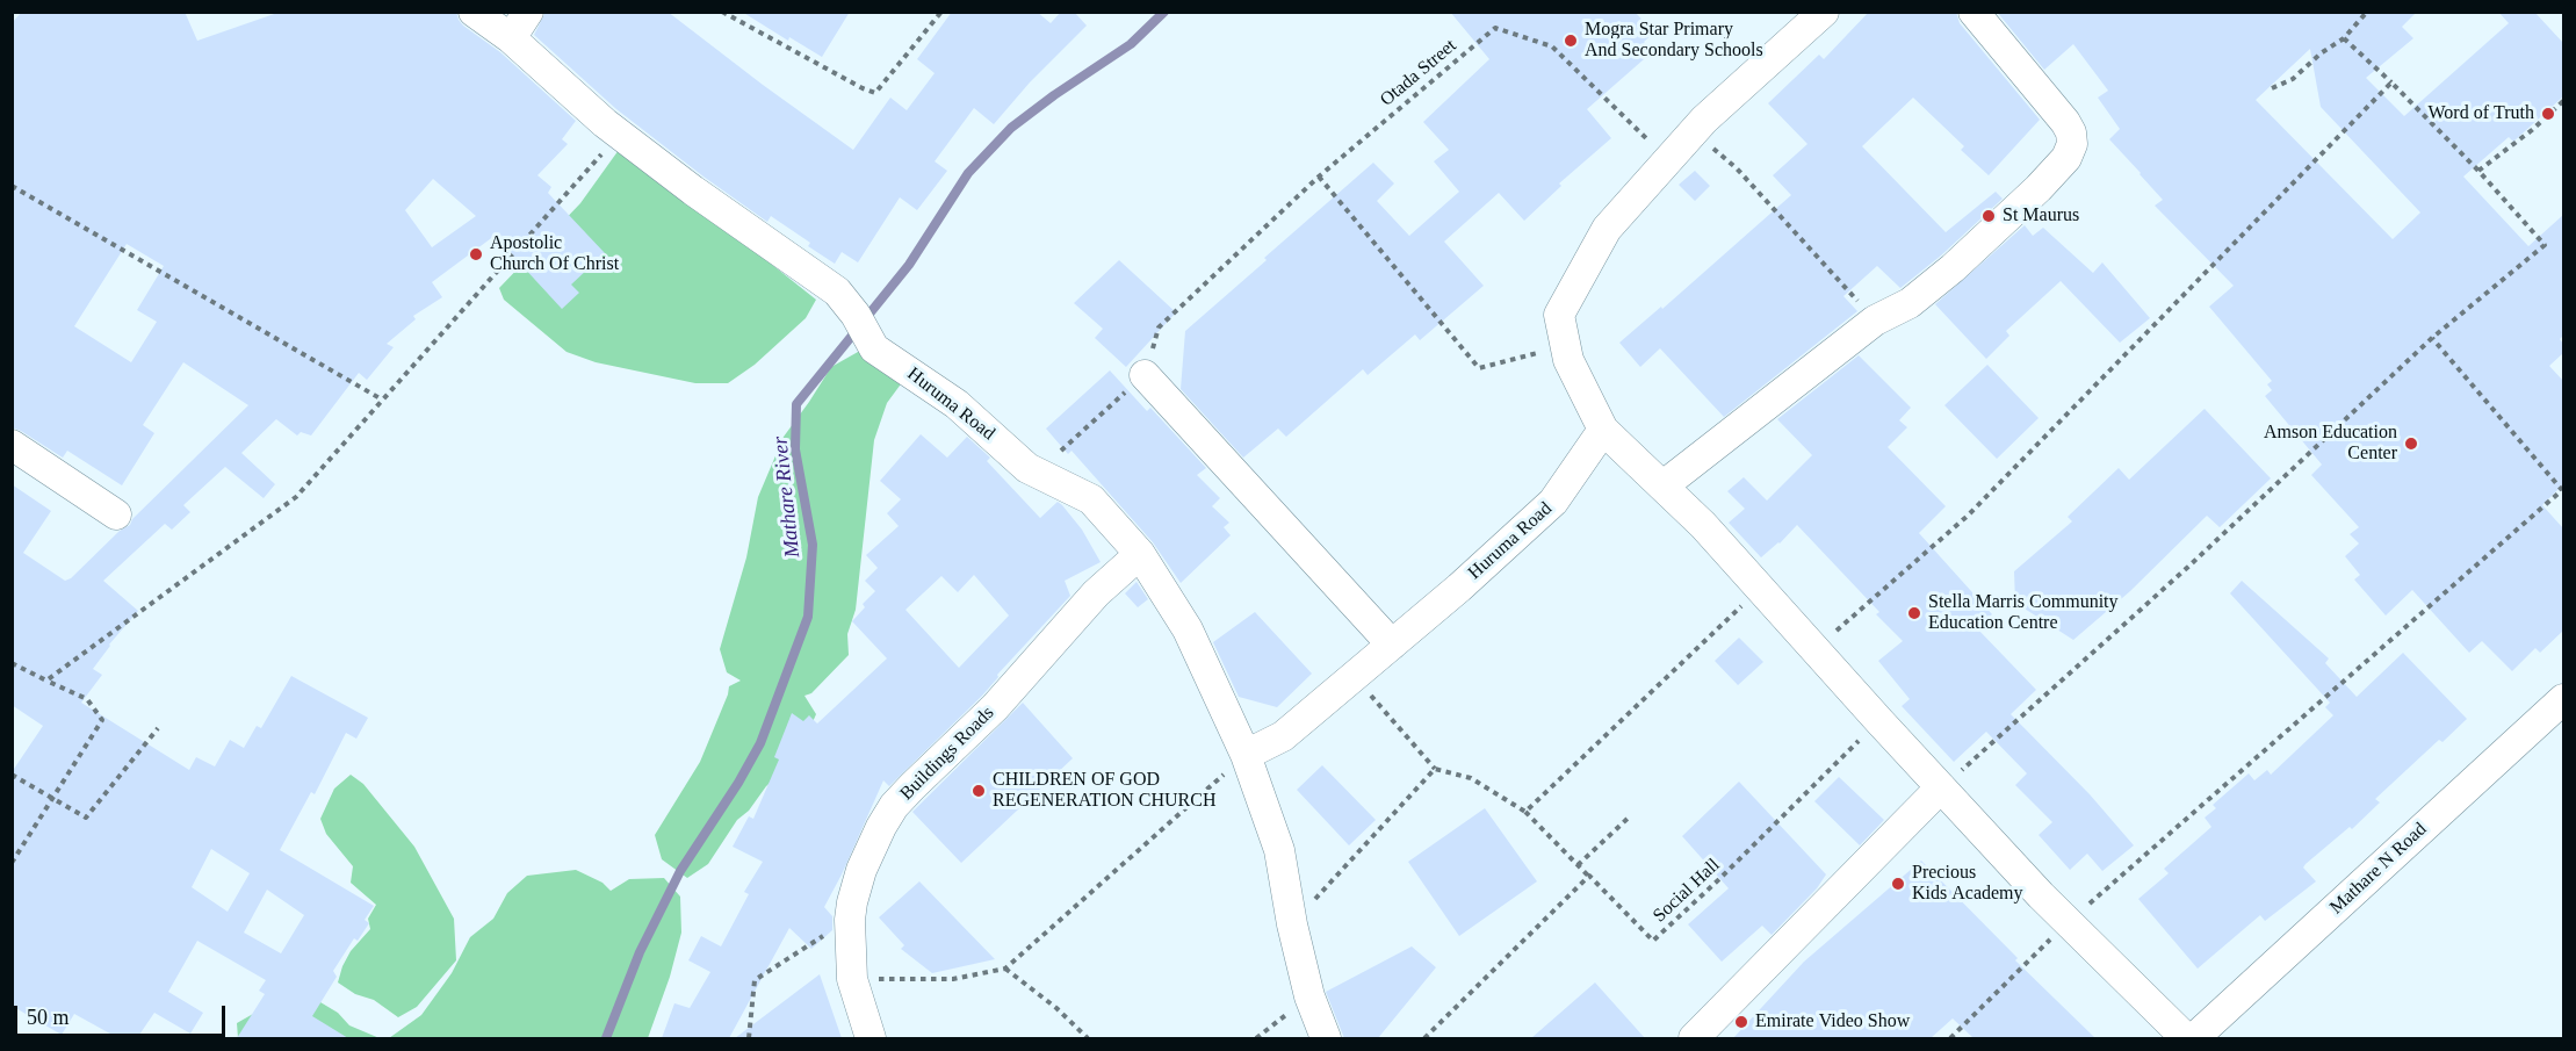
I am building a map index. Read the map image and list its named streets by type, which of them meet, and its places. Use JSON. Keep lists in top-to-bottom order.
{
  "streets": {
    "street": ["Huruma Road", "Buildings Roads", "Mathare N Road"],
    "path": ["Otada Street", "Social Hall"]
  },
  "crossings": [
    ["Huruma Road", "Buildings Roads"]
  ],
  "water": ["Mathare River"],
  "places": [
    "Mogra Star Primary And Secondary Schools",
    "Word of Truth",
    "St Maurus",
    "Apostolic Church Of Christ",
    "Amson Education Center",
    "Stella Marris Community Education Centre",
    "CHILDREN OF GOD REGENERATION CHURCH",
    "Precious Kids Academy",
    "Emirate Video Show"
  ],
  "scale_bar": "50 m"
}
